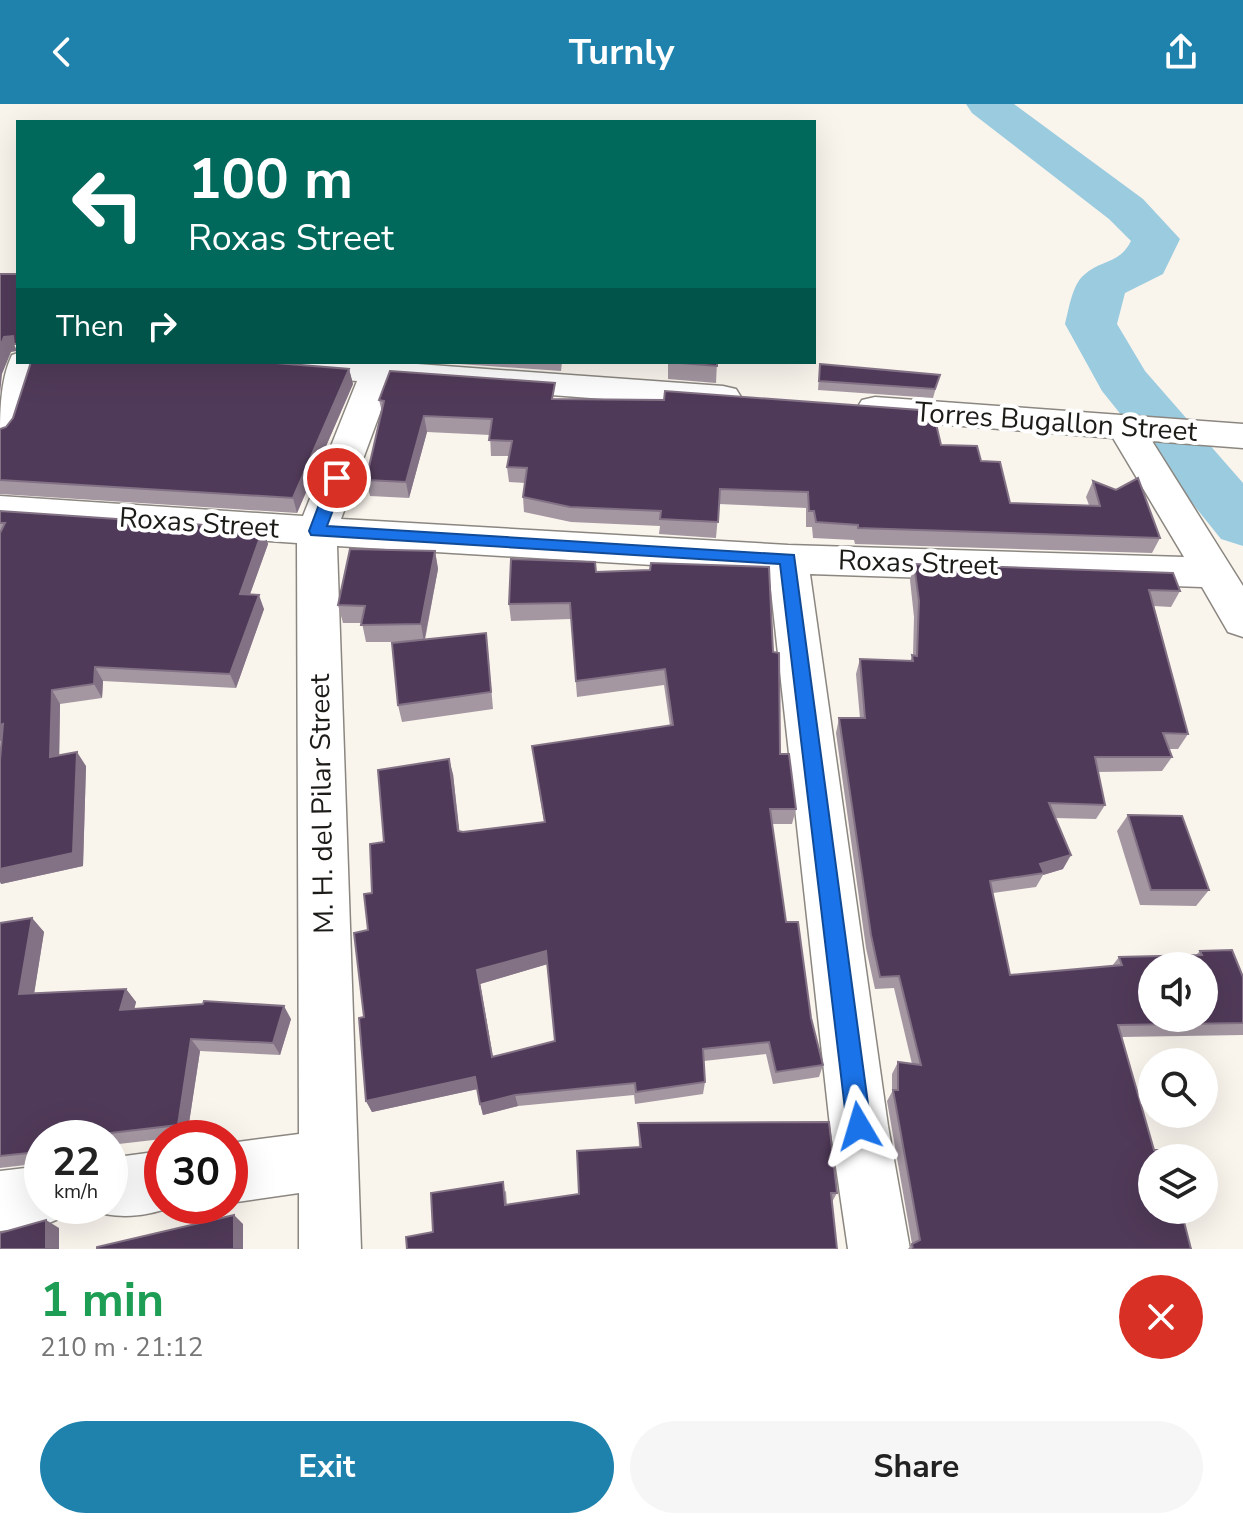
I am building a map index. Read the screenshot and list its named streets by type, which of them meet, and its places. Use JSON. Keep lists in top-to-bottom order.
{
  "streets": {
    "street": ["Torres Bugallon Street", "Roxas Street", "M. H. del Pilar Street"]
  },
  "crossings": [
    ["Roxas Street", "M. H. del Pilar Street"]
  ],
  "page": {
    "header": "Turnly",
    "turn": ["100 m", "Roxas Street"],
    "then": "Then",
    "speed": "22 km/h",
    "limit": "30",
    "heading": ["1 min", "210 m · 21:12"],
    "buttons": ["Exit", "Share"]
  }
}
